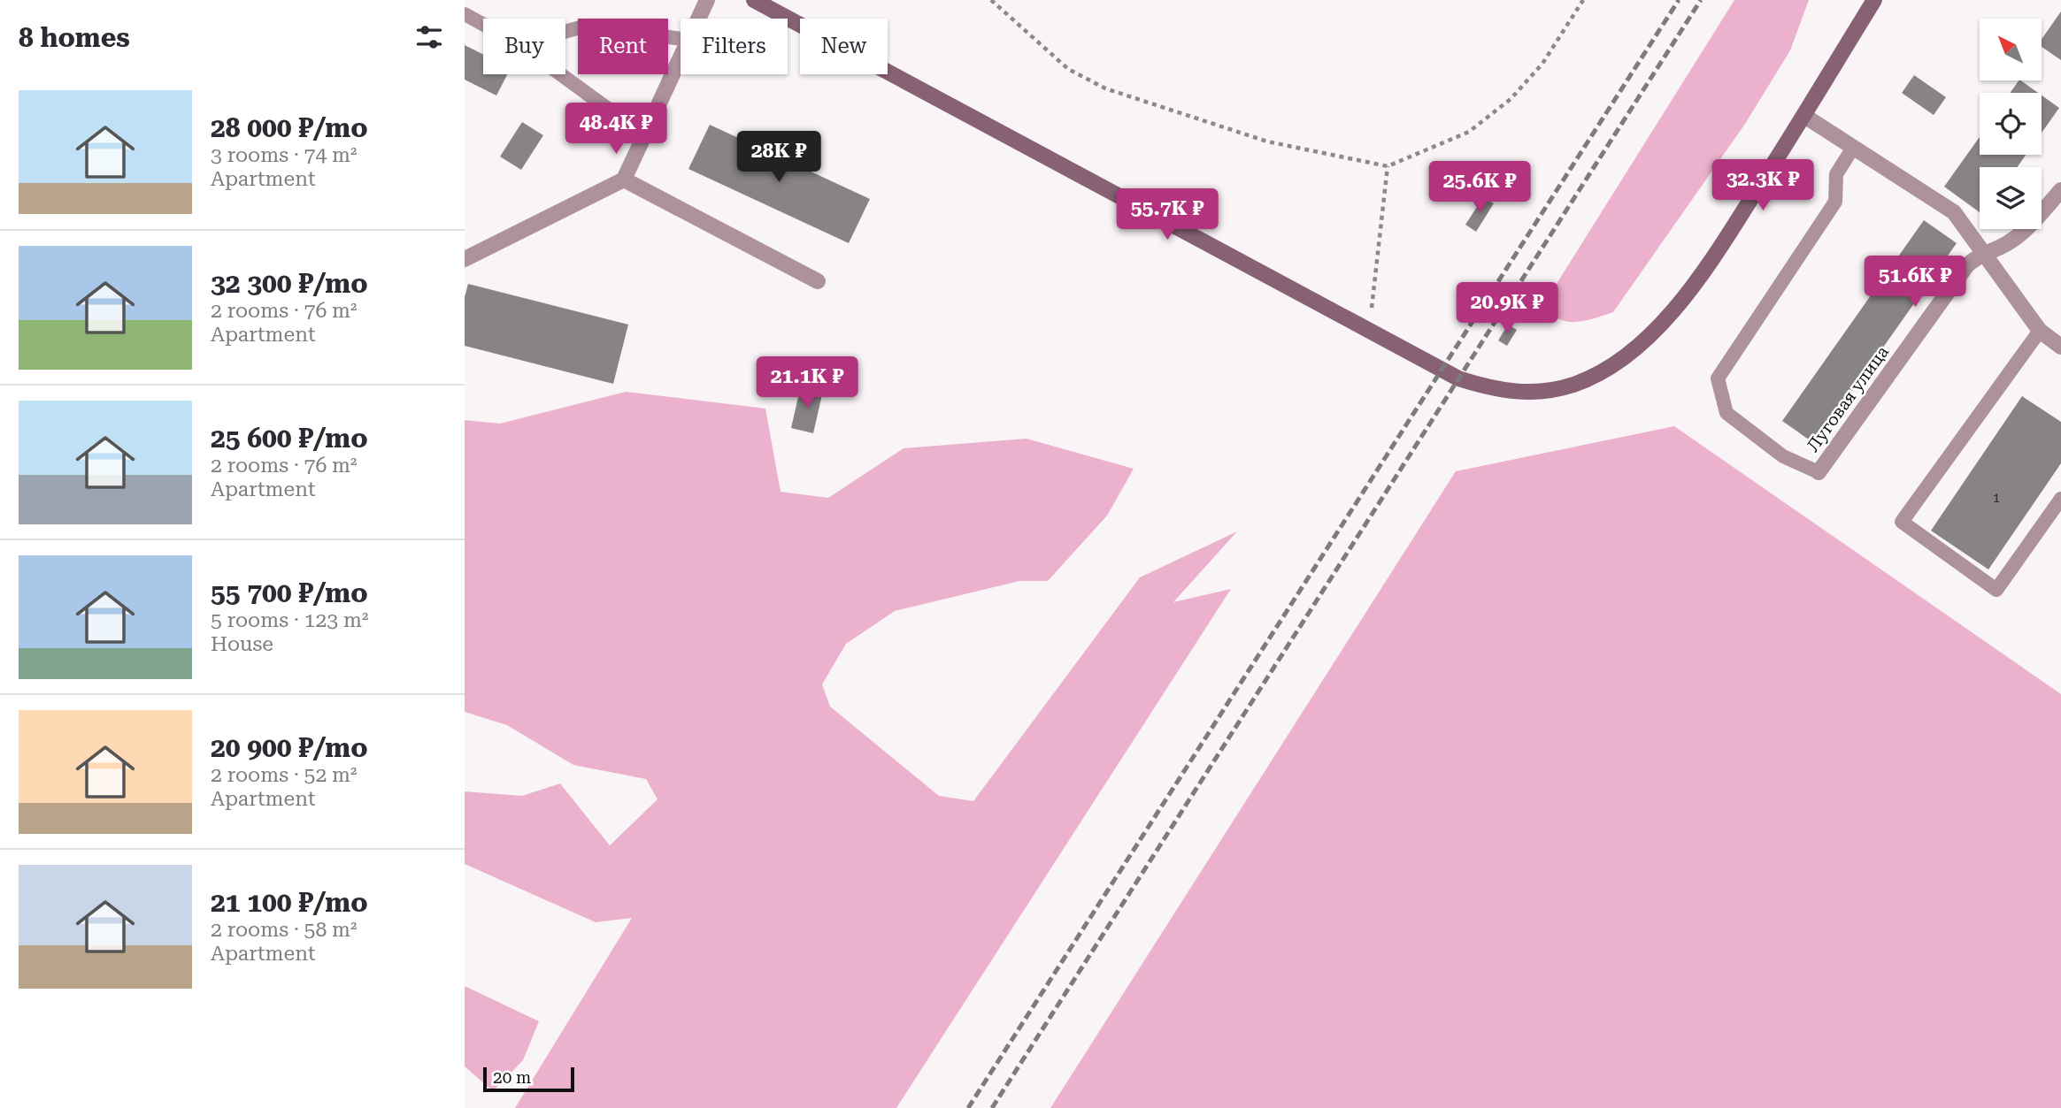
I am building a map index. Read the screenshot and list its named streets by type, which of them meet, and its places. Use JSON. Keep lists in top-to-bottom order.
{
  "streets": {
    "street": ["Луговая улица"]
  },
  "house_numbers": ["1"],
  "scale_bar": "20 m",
  "north": "top left",
  "page": {
    "heading": "8 homes",
    "chip": [
      "Buy",
      "Rent",
      "Filters",
      "New"
    ],
    "list": [
      {
        "name": "28 000 ₽/mo",
        "note": "3 rooms · 74 m² · Apartment"
      },
      {
        "name": "32 300 ₽/mo",
        "note": "2 rooms · 76 m² · Apartment"
      },
      {
        "name": "25 600 ₽/mo",
        "note": "2 rooms · 76 m² · Apartment"
      },
      {
        "name": "55 700 ₽/mo",
        "note": "5 rooms · 123 m² · House"
      },
      {
        "name": "20 900 ₽/mo",
        "note": "2 rooms · 52 m² · Apartment"
      },
      {
        "name": "21 100 ₽/mo",
        "note": "2 rooms · 58 m² · Apartment"
      }
    ],
    "price": [
      "48.4K ₽",
      "28K ₽",
      "32.3K ₽",
      "25.6K ₽",
      "55.7K ₽",
      "51.6K ₽",
      "20.9K ₽",
      "21.1K ₽"
    ],
    "scale": "20 m"
  }
}
